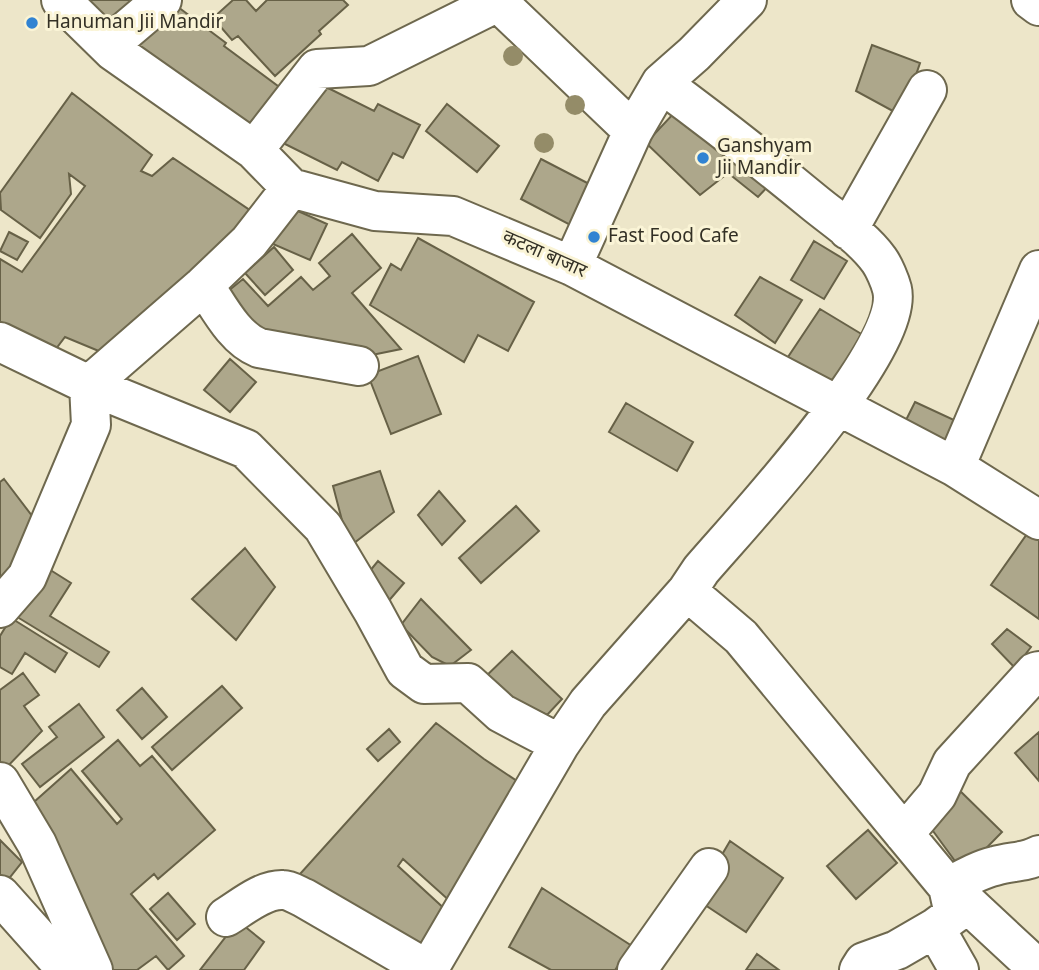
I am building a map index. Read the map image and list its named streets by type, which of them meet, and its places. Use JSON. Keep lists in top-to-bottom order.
{
  "streets": {
    "street": ["कटला बाजार"]
  },
  "places": ["Hanuman Jii Mandir", "Ganshyam Jii Mandir", "Fast Food Cafe"]
}
